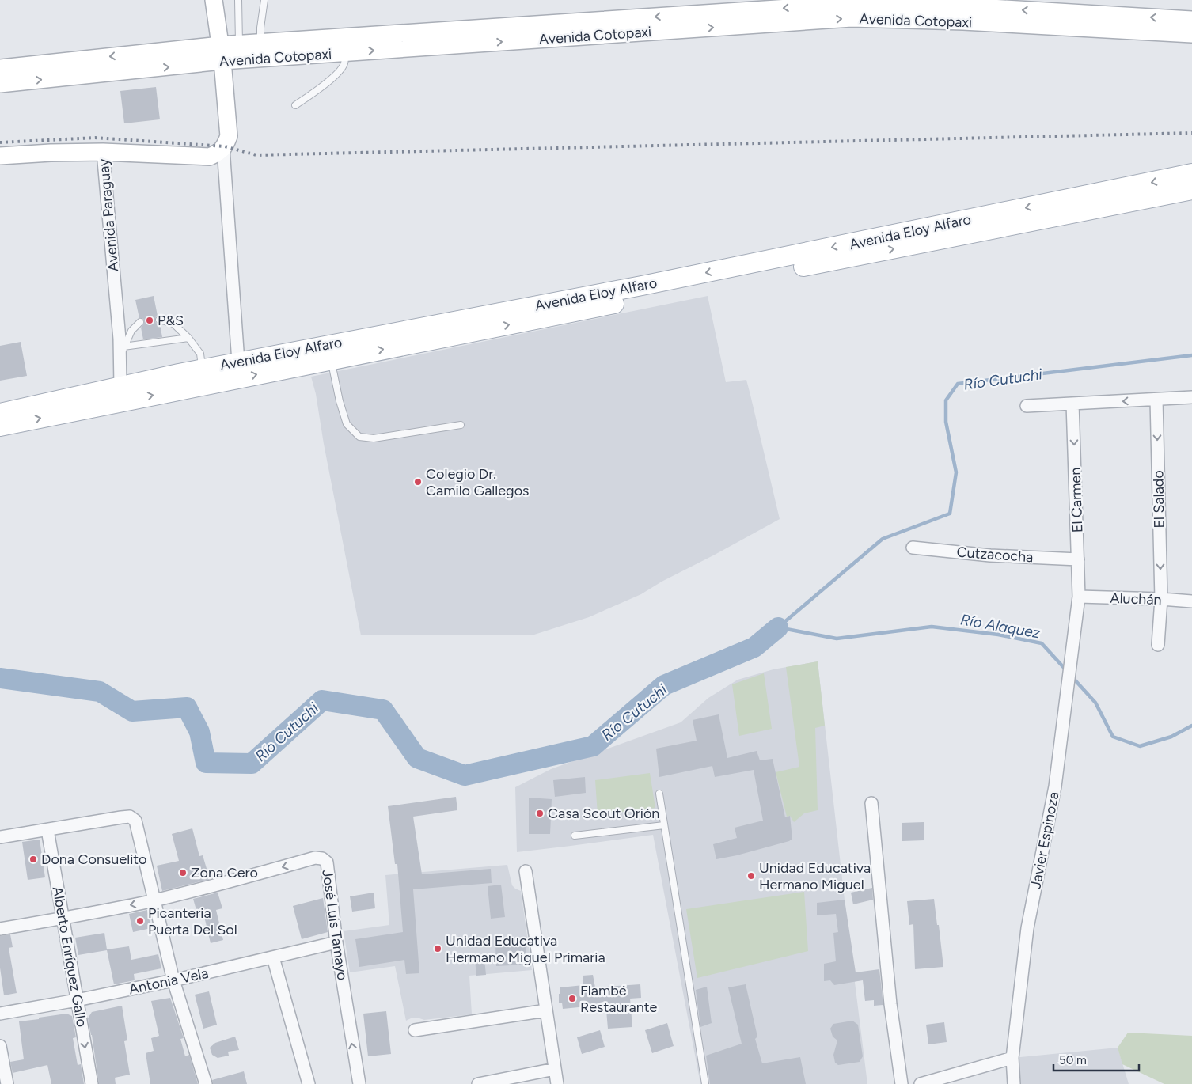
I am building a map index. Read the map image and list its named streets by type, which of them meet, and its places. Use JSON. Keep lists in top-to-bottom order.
{
  "streets": {
    "main road": ["Avenida Cotopaxi", "Avenida Paraguay", "Avenida Eloy Alfaro"],
    "street": [
      "El Salado",
      "El Carmen",
      "Cutzacocha",
      "Aluchán",
      "Javier Espinoza",
      "José Luis Tamayo",
      "Alberto Enríquez Gallo",
      "Antonia Vela"
    ]
  },
  "crossings": [
    ["Avenida Paraguay", "Avenida Eloy Alfaro"],
    ["El Salado", "Aluchán"],
    ["El Carmen", "Cutzacocha"],
    ["El Carmen", "Aluchán"],
    ["El Carmen", "Javier Espinoza"],
    ["Aluchán", "Javier Espinoza"],
    ["José Luis Tamayo", "Alberto Enríquez Gallo"],
    ["José Luis Tamayo", "Antonia Vela"],
    ["Alberto Enríquez Gallo", "Antonia Vela"]
  ],
  "one_way": ["El Salado", "El Carmen"],
  "water": ["Río Cutuchi", "Río Alaquez"],
  "places": [
    "P&S",
    "Colegio Dr. Camilo Gallegos",
    "Casa Scout Orión",
    "Dona Consuelito",
    "Zona Cero",
    "Unidad Educativa Hermano Miguel",
    "Picanteria Puerta Del Sol",
    "Unidad Educativa Hermano Miguel Primaria",
    "Flambé Restaurante"
  ],
  "scale_bar": "50 m"
}
